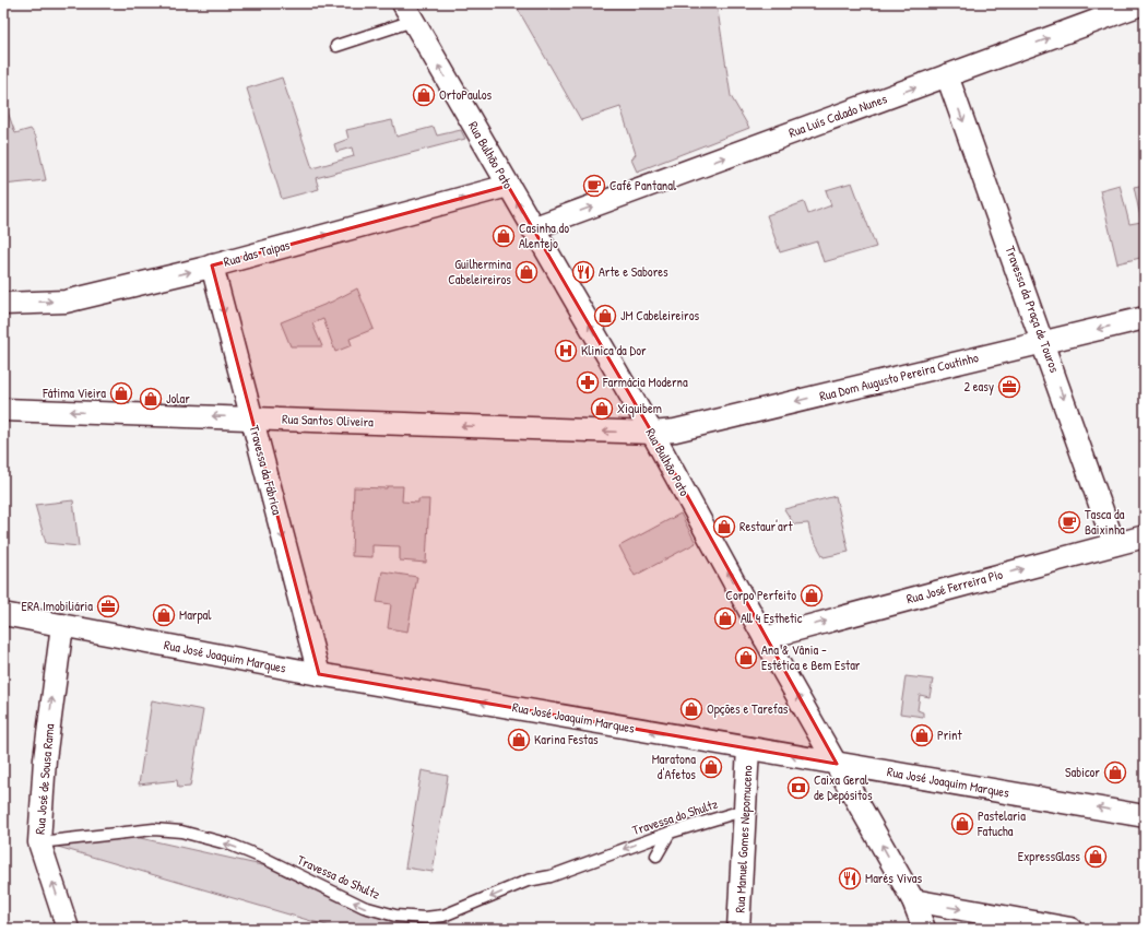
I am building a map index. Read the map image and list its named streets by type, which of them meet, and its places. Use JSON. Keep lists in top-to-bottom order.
{
  "streets": {
    "street": [
      "Rua Luís Calado Nunes",
      "Rua Bulhão Pato",
      "Rua das Taipas",
      "Travessa da Praça de Touros",
      "Rua Dom Augusto Pereira Coutinho",
      "Rua Santos Oliveira",
      "Travessa da Fábrica",
      "Rua José Ferreira Pio",
      "Rua José Joaquim Marques",
      "Rua José de Sousa Rama",
      "Rua Manuel Gomes Nepomuceno"
    ],
    "lane": ["Travessa do Shultz"]
  },
  "crossings": [
    ["Rua Luís Calado Nunes", "Rua Bulhão Pato"],
    ["Rua Luís Calado Nunes", "Travessa da Praça de Touros"],
    ["Rua Bulhão Pato", "Rua das Taipas"],
    ["Rua Bulhão Pato", "Rua Dom Augusto Pereira Coutinho"],
    ["Rua Bulhão Pato", "Rua Santos Oliveira"],
    ["Rua Bulhão Pato", "Rua José Ferreira Pio"],
    ["Rua Bulhão Pato", "Rua José Joaquim Marques"],
    ["Rua das Taipas", "Travessa da Fábrica"],
    ["Travessa da Praça de Touros", "Rua Dom Augusto Pereira Coutinho"],
    ["Travessa da Praça de Touros", "Rua José Ferreira Pio"],
    ["Rua Dom Augusto Pereira Coutinho", "Rua Santos Oliveira"],
    ["Rua Santos Oliveira", "Travessa da Fábrica"],
    ["Travessa da Fábrica", "Rua José Joaquim Marques"],
    ["Rua José Joaquim Marques", "Rua José de Sousa Rama"],
    ["Rua José Joaquim Marques", "Rua Manuel Gomes Nepomuceno"],
    ["Rua José de Sousa Rama", "Travessa do Shultz"],
    ["Travessa do Shultz", "Rua Manuel Gomes Nepomuceno"]
  ],
  "one_way": [
    "Rua Luís Calado Nunes",
    "Rua Bulhão Pato",
    "Rua das Taipas",
    "Travessa da Praça de Touros",
    "Rua Dom Augusto Pereira Coutinho",
    "Rua Santos Oliveira",
    "Travessa da Fábrica",
    "Rua José Ferreira Pio",
    "Rua José Joaquim Marques",
    "Rua José de Sousa Rama",
    "Travessa do Shultz"
  ],
  "places": {
    "shop": [
      "OrtoPaulos",
      "Casinha do Alentejo",
      "Guilhermina Cabeleireiros",
      "JM Cabeleireiros",
      "Fátima Vieira",
      "Jolar",
      "Xiquibem",
      "Restaur'art",
      "Corpo Perfeito",
      "Marpal",
      "All 4 Esthetic",
      "Ana & Vânia - Estética e Bem Estar",
      "Opções e Tarefas",
      "Print",
      "Karina Festas",
      "Maratona d'Afetos",
      "Sabicor",
      "Pastelaria Fatucha",
      "ExpressGlass"
    ],
    "cafe": ["Café Pantanal", "Tasca da Baixinha"],
    "restaurant": ["Arte e Sabores", "Marés Vivas"],
    "hospital": ["Klinica da Dor"],
    "pharmacy": ["Farmácia Moderna"],
    "office": ["2 easy", "ERA Imobiliária"],
    "bank": ["Caixa Geral de Depósitos"]
  }
}
